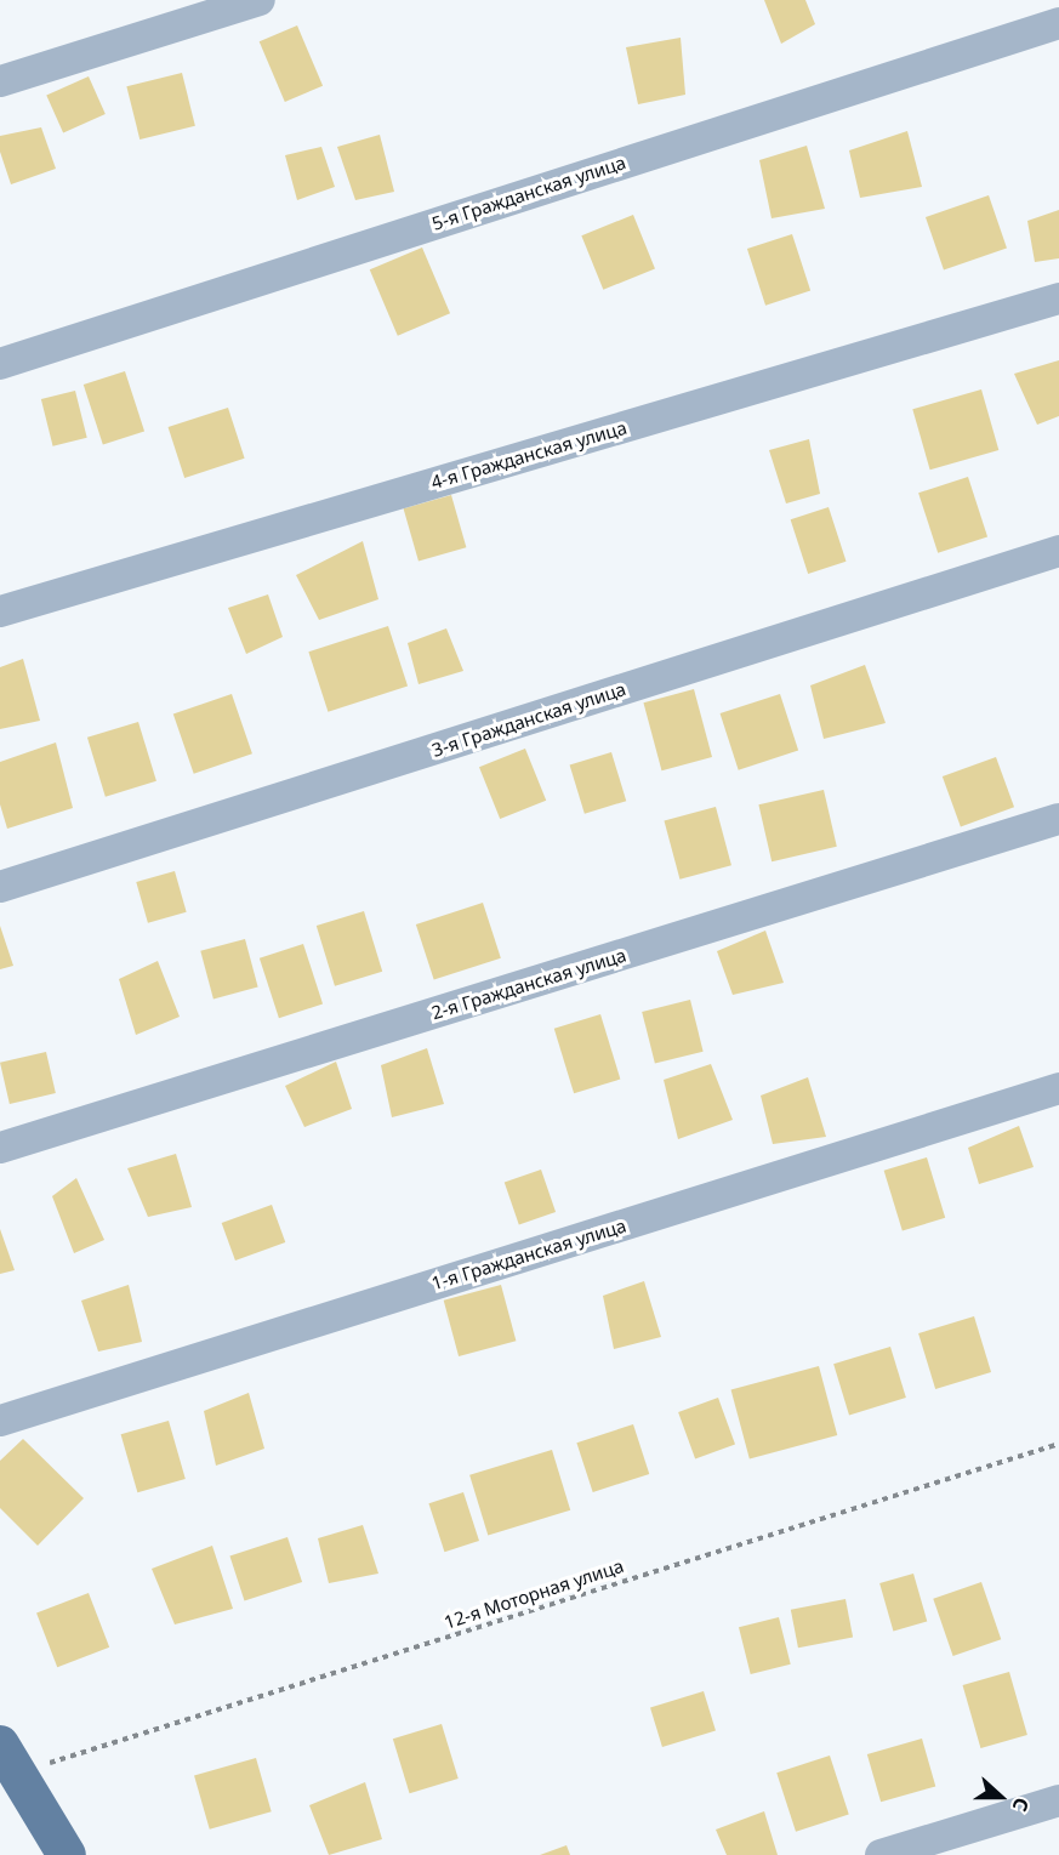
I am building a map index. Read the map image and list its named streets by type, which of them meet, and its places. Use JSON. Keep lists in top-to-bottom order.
{
  "streets": {
    "street": [
      "5-я Гражданская улица",
      "4-я Гражданская улица",
      "3-я Гражданская улица",
      "2-я Гражданская улица",
      "1-я Гражданская улица"
    ],
    "path": ["12-я Моторная улица"]
  },
  "north": "right"
}
